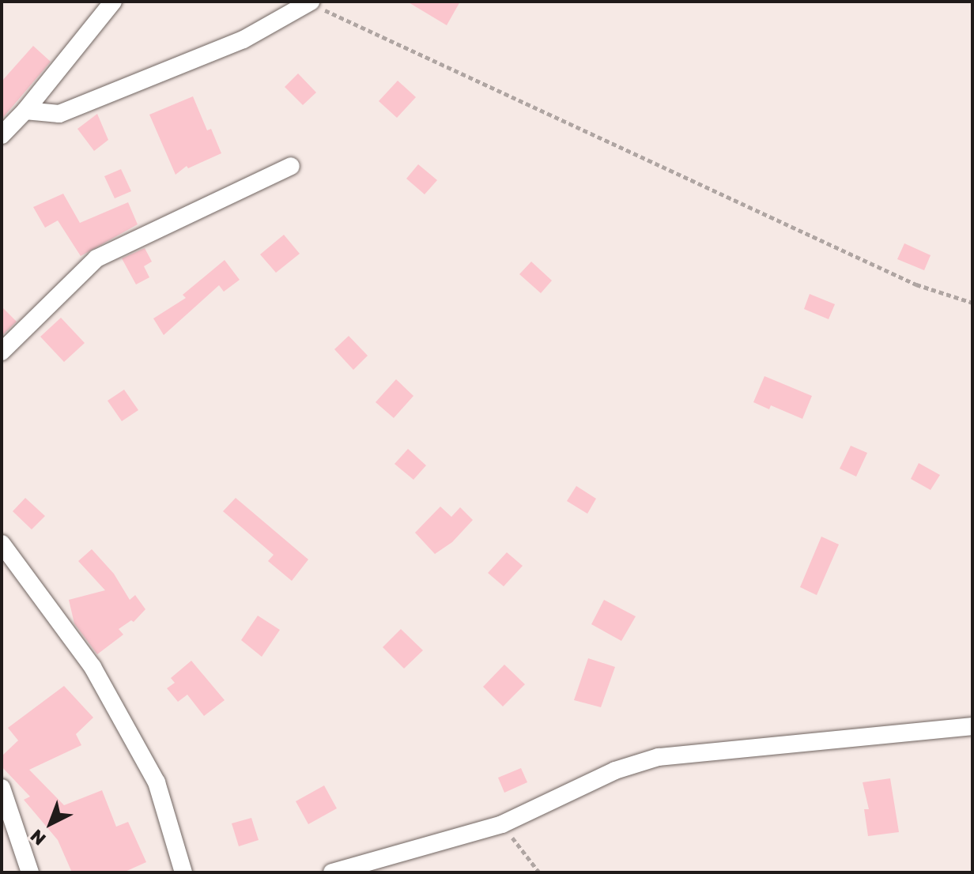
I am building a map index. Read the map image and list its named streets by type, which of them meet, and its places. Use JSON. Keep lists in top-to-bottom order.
{
  "north": "bottom left"
}
